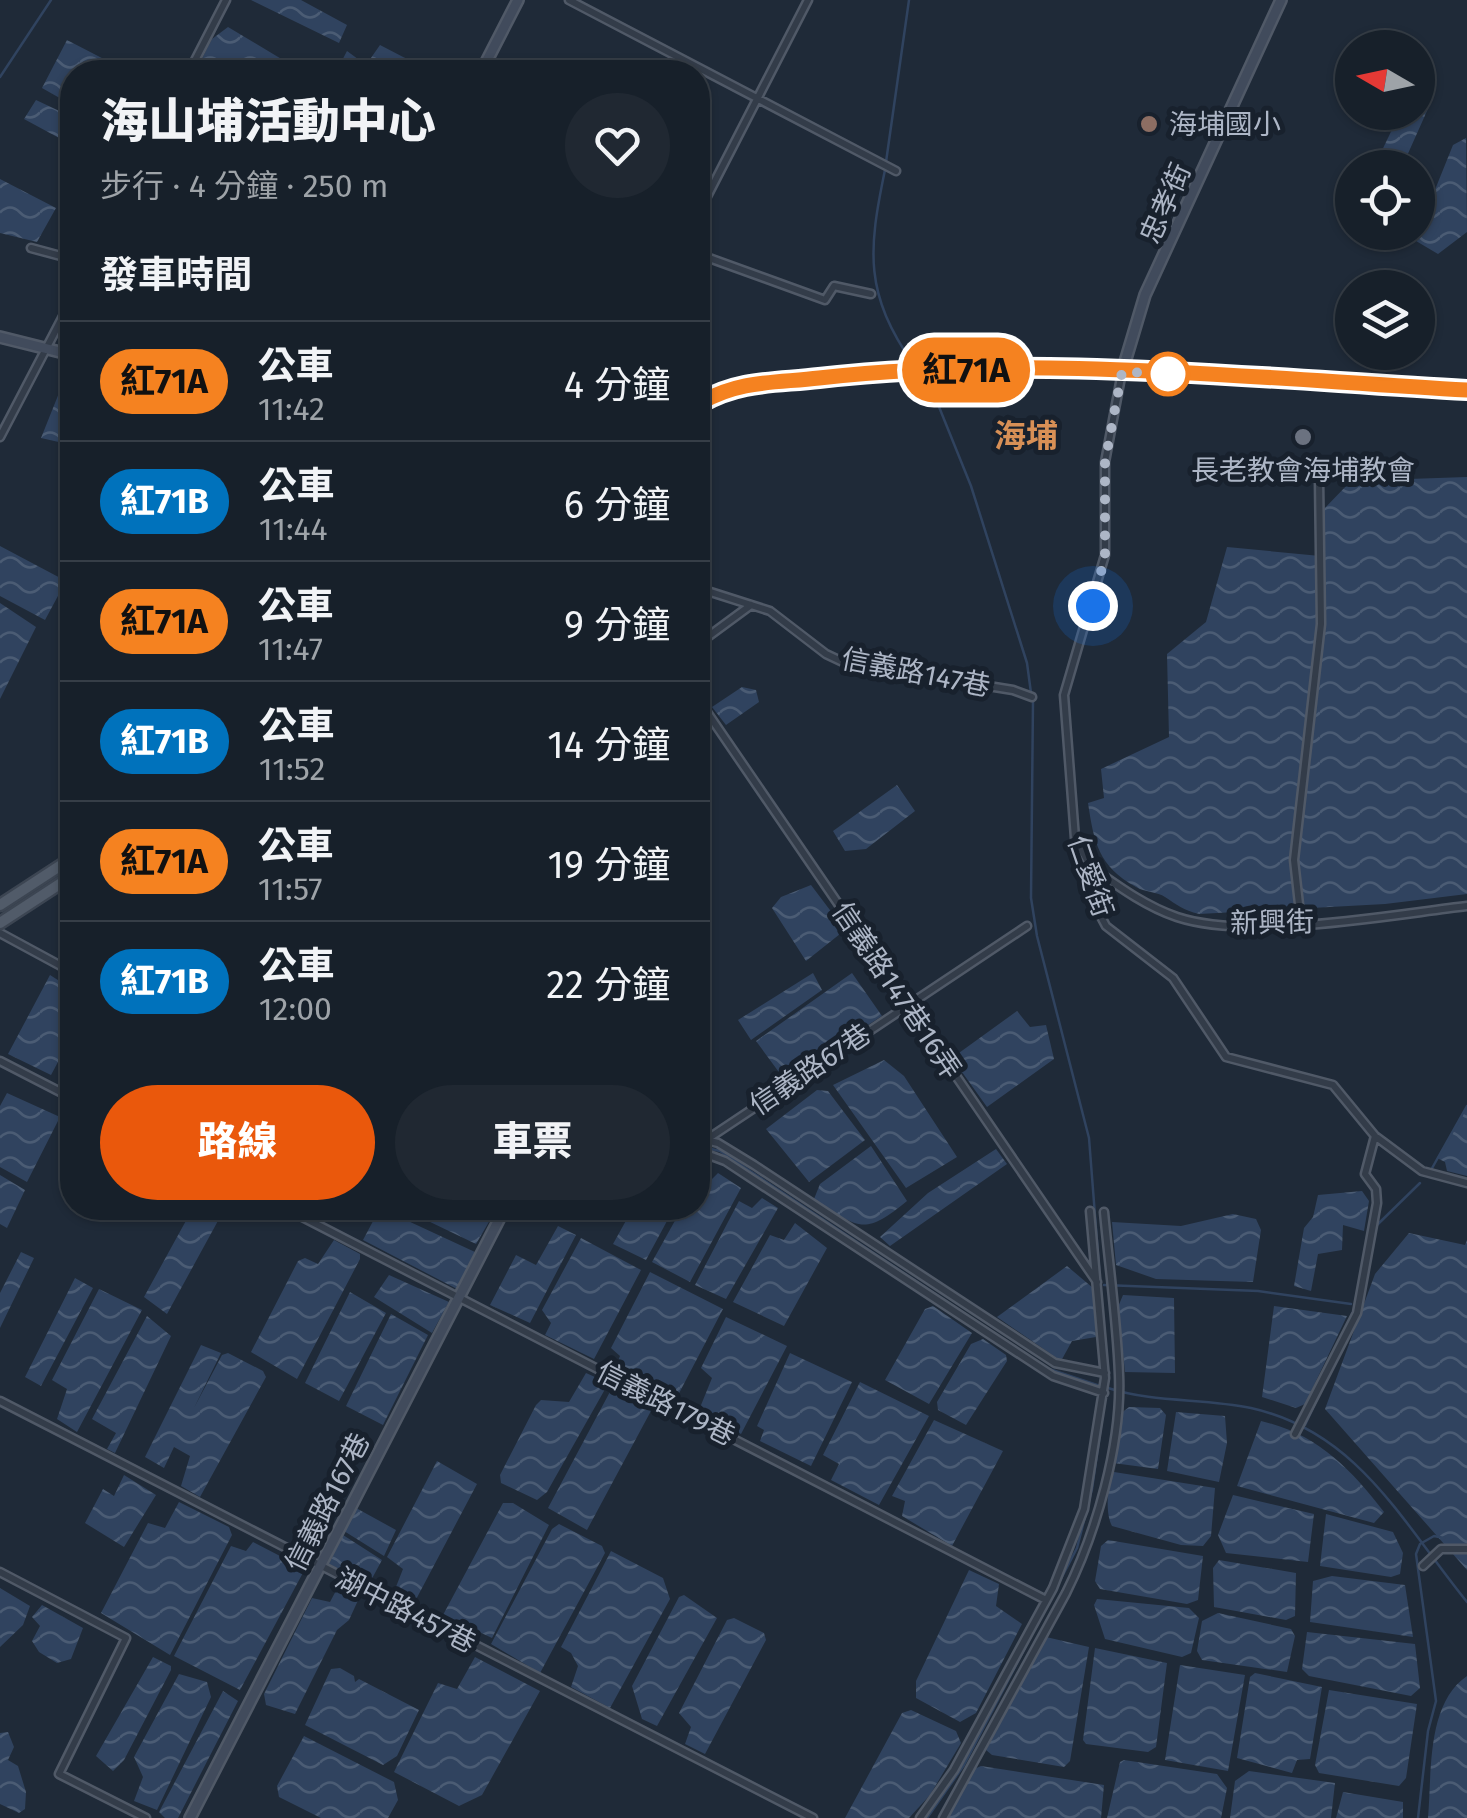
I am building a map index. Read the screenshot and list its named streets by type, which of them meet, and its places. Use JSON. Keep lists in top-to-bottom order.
{
  "streets": {
    "street": [
      "忠孝街",
      "信義路147巷",
      "仁愛街",
      "新興街",
      "信義路147巷16弄",
      "信義路67巷",
      "信義路179巷",
      "信義路167巷",
      "湖中路457巷"
    ]
  },
  "crossings": [
    ["忠孝街", "仁愛街"],
    ["仁愛街", "新興街"],
    ["信義路147巷16弄", "信義路67巷"],
    ["信義路179巷", "信義路167巷"],
    ["信義路167巷", "湖中路457巷"]
  ],
  "districts": ["海埔"],
  "places": ["海埔國小", "長老教會海埔教會"],
  "lines": ["bus line 紅71A"],
  "north": "left",
  "page": {
    "on_map": "紅71A",
    "heading": [
      ["海山埔活動中心", "步行 · 4 分鐘 · 250 m"],
      "發車時間"
    ],
    "list": [
      {
        "mark": "紅71A",
        "name": "公車",
        "note": "11:42",
        "value": "4 分鐘"
      },
      {
        "mark": "紅71B",
        "name": "公車",
        "note": "11:44",
        "value": "6 分鐘"
      },
      {
        "mark": "紅71A",
        "name": "公車",
        "note": "11:47",
        "value": "9 分鐘"
      },
      {
        "mark": "紅71B",
        "name": "公車",
        "note": "11:52",
        "value": "14 分鐘"
      },
      {
        "mark": "紅71A",
        "name": "公車",
        "note": "11:57",
        "value": "19 分鐘"
      },
      {
        "mark": "紅71B",
        "name": "公車",
        "note": "12:00",
        "value": "22 分鐘"
      }
    ],
    "buttons": ["路線", "車票"]
  }
}
